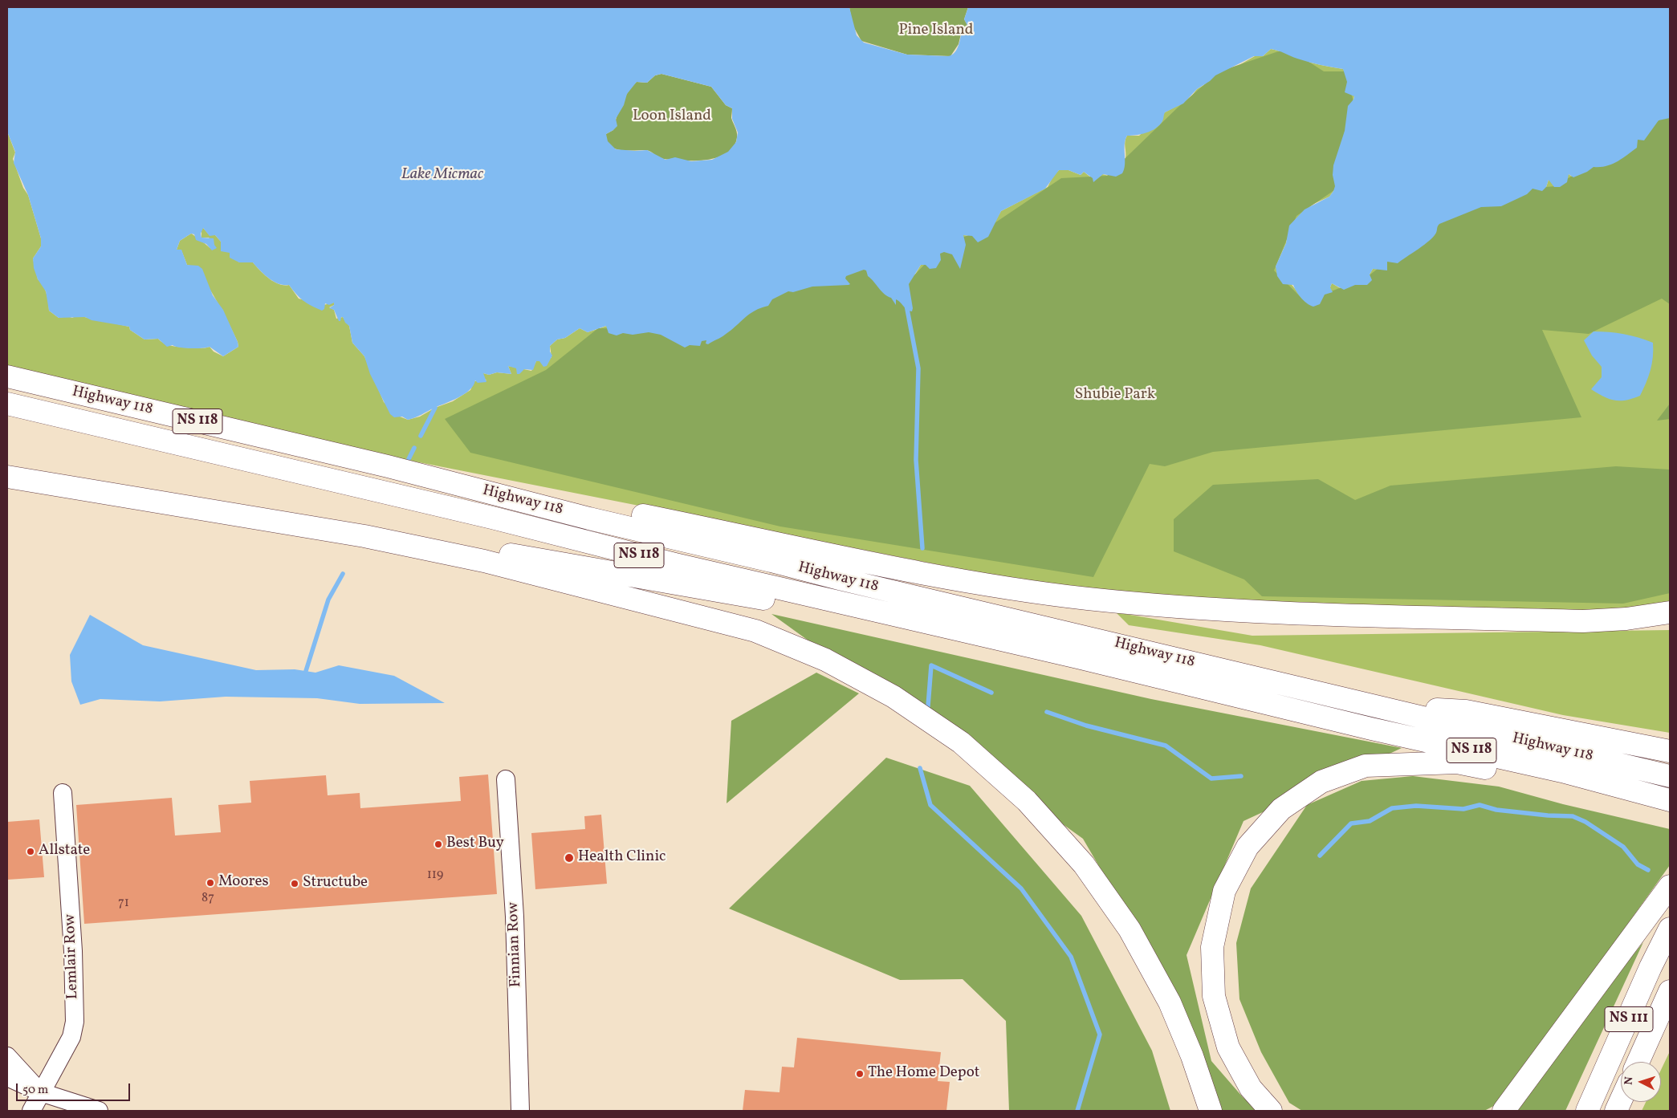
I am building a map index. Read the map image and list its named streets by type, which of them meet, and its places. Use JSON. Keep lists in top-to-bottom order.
{
  "streets": {
    "highway": ["Highway 118", "NS 118", "NS 111"],
    "street": ["Finnian Row", "Lemlair Row"]
  },
  "water": ["Lake Micmac"],
  "parks": ["Pine Island", "Loon Island", "Shubie Park"],
  "places": [
    "Best Buy",
    "Allstate",
    "Health Clinic",
    "Moores",
    "Structube",
    "The Home Depot"
  ],
  "house_numbers": ["119", "87", "71"],
  "scale_bar": "50 m",
  "north": "left"
}
